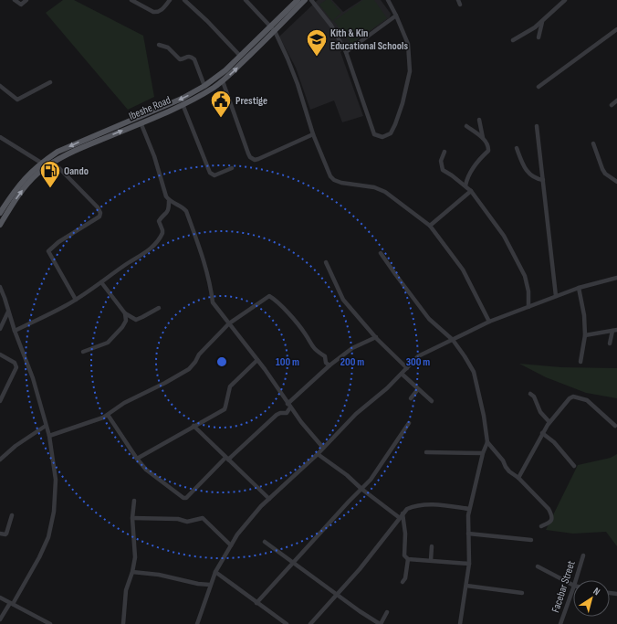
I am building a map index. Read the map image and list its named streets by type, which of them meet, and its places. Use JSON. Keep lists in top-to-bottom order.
{
  "streets": {
    "main road": ["Ibeshe Road"],
    "street": ["Facebar Street"]
  },
  "places": {
    "school or university": ["Kith & Kin Educational Schools"],
    "public building": ["Prestige"],
    "fuel station": ["Oando"]
  },
  "north": "top right",
  "rings": ["100 m", "200 m", "300 m"]
}
